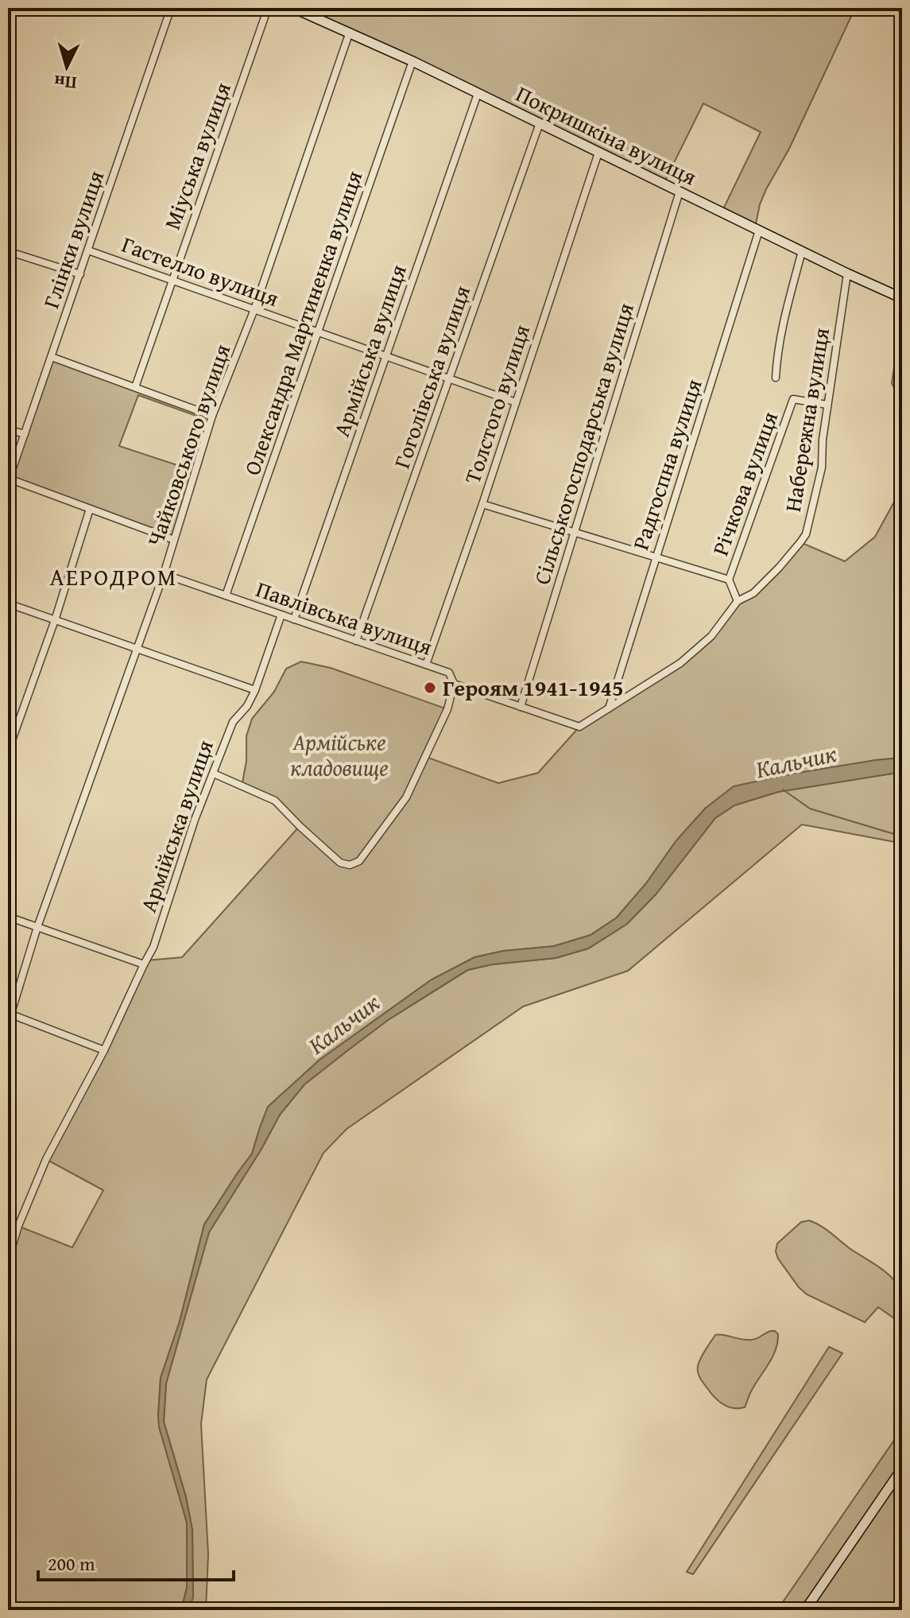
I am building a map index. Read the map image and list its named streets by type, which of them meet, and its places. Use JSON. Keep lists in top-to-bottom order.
{
  "streets": {
    "street": [
      "Покришкіна вулиця",
      "Міуська вулиця",
      "Глінки вулиця",
      "Гастелло вулиця",
      "Олександра Мартиненка вулиця",
      "Армійська вулиця",
      "Гоголівська вулиця",
      "Толстого вулиця",
      "Набережна вулиця",
      "Сільськогосподарська вулиця",
      "Чайковського вулиця",
      "Радгоспна вулиця",
      "Річкова вулиця",
      "Павлівська вулиця"
    ]
  },
  "crossings": [
    ["Покришкіна вулиця", "Олександра Мартиненка вулиця"],
    ["Покришкіна вулиця", "Армійська вулиця"],
    ["Покришкіна вулиця", "Гоголівська вулиця"],
    ["Покришкіна вулиця", "Толстого вулиця"],
    ["Покришкіна вулиця", "Набережна вулиця"],
    ["Покришкіна вулиця", "Сільськогосподарська вулиця"],
    ["Покришкіна вулиця", "Чайковського вулиця"],
    ["Покришкіна вулиця", "Радгоспна вулиця"],
    ["Міуська вулиця", "Гастелло вулиця"],
    ["Глінки вулиця", "Гастелло вулиця"],
    ["Гастелло вулиця", "Олександра Мартиненка вулиця"],
    ["Гастелло вулиця", "Армійська вулиця"],
    ["Гастелло вулиця", "Гоголівська вулиця"],
    ["Гастелло вулиця", "Толстого вулиця"],
    ["Гастелло вулиця", "Чайковського вулиця"],
    ["Олександра Мартиненка вулиця", "Павлівська вулиця"],
    ["Армійська вулиця", "Павлівська вулиця"],
    ["Гоголівська вулиця", "Павлівська вулиця"],
    ["Толстого вулиця", "Павлівська вулиця"],
    ["Набережна вулиця", "Радгоспна вулиця"],
    ["Набережна вулиця", "Річкова вулиця"],
    ["Набережна вулиця", "Павлівська вулиця"],
    ["Сільськогосподарська вулиця", "Павлівська вулиця"],
    ["Чайковського вулиця", "Павлівська вулиця"],
    ["Радгоспна вулиця", "Павлівська вулиця"]
  ],
  "districts": ["АЕРОДРОМ"],
  "water": ["Кальчик"],
  "parks": ["Армійське кладовище"],
  "places": ["Героям 1941-1945"],
  "scale_bar": "200 m",
  "north": "bottom"
}
